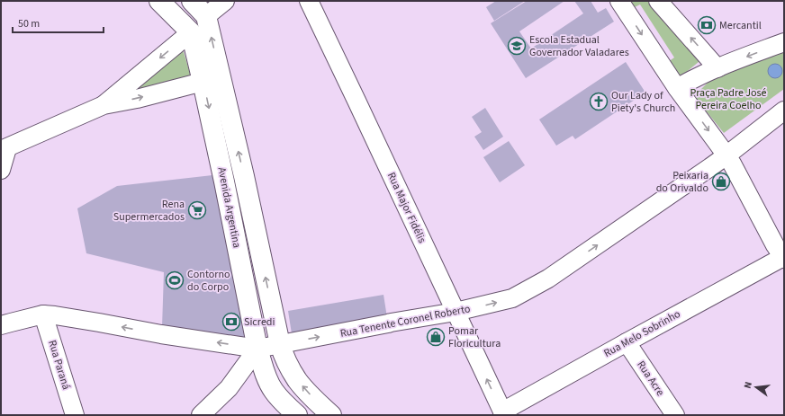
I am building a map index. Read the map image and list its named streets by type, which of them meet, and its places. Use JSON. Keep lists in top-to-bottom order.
{
  "streets": {
    "main road": ["Avenida Argentina"],
    "street": [
      "Rua Major Fidélis",
      "Rua Tenente Coronel Roberto",
      "Rua Melo Sobrinho",
      "Rua Paraná",
      "Rua Acre"
    ]
  },
  "crossings": [
    ["Avenida Argentina", "Rua Tenente Coronel Roberto"],
    ["Rua Major Fidélis", "Rua Tenente Coronel Roberto"],
    ["Rua Major Fidélis", "Rua Melo Sobrinho"],
    ["Rua Tenente Coronel Roberto", "Rua Paraná"],
    ["Rua Melo Sobrinho", "Rua Acre"]
  ],
  "parks": ["Praça Padre José Pereira Coelho"],
  "places": {
    "bank": ["Mercantil", "Sicredi"],
    "school or university": ["Escola Estadual Governador Valadares"],
    "church": ["Our Lady of Piety's Church"],
    "shop": ["Peixaria do Orivaldo", "Pomar Floricultura"],
    "supermarket": ["Rena Supermercados"],
    "sports": ["Contorno do Corpo"]
  },
  "scale_bar": "50 m",
  "north": "left"
}
